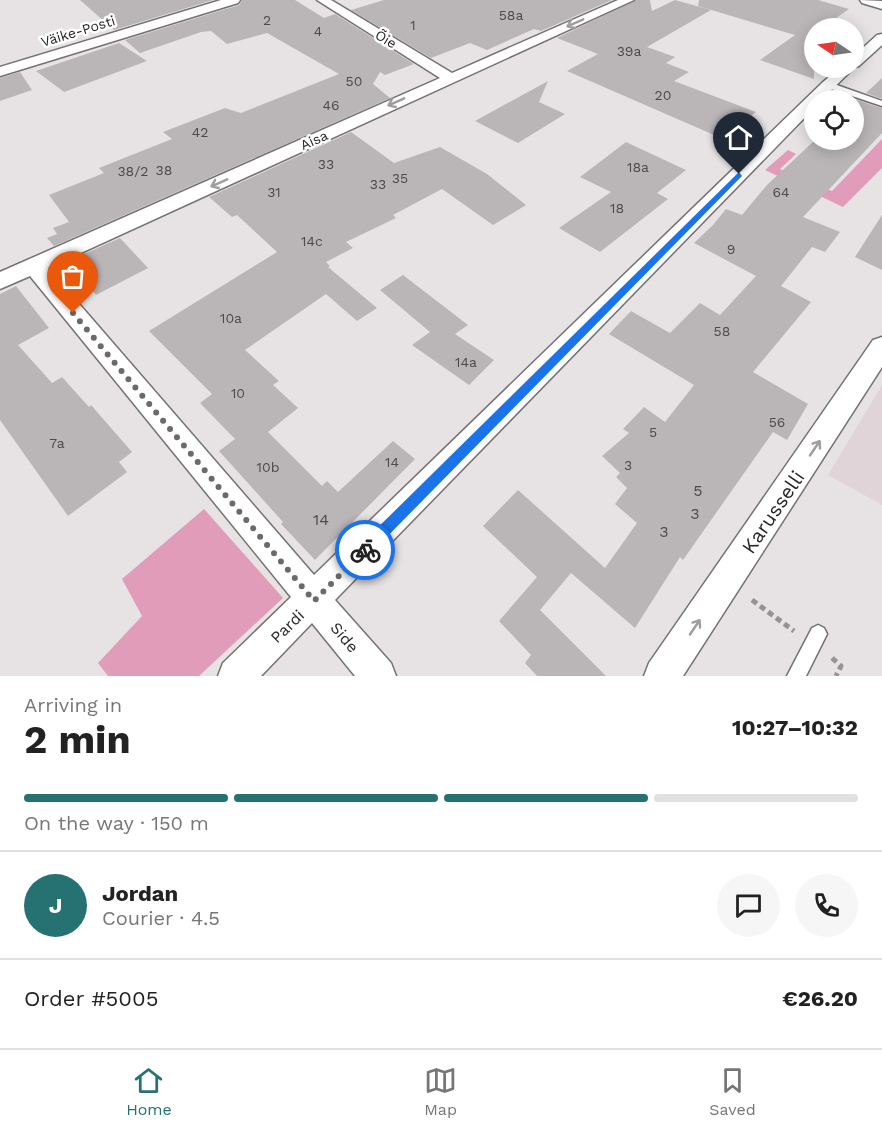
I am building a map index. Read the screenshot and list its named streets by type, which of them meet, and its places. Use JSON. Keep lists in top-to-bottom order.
{
  "streets": {
    "street": [
      "Väike-Posti",
      "Õie",
      "Aisa",
      "Karusselli",
      "Pardi",
      "Side"
    ]
  },
  "crossings": [
    ["Õie", "Aisa"],
    ["Aisa", "Side"],
    ["Pardi", "Side"]
  ],
  "one_way": ["Aisa", "Karusselli"],
  "house_numbers": [
    "58a",
    "2",
    "1",
    "4",
    "39a",
    "50",
    "20",
    "46",
    "42",
    "33",
    "18a",
    "38",
    "38/2",
    "35",
    "33",
    "31",
    "64",
    "18",
    "14c",
    "9",
    "10a",
    "58",
    "14a",
    "10",
    "56",
    "5",
    "7a",
    "14",
    "3",
    "10b",
    "5",
    "3",
    "14",
    "3"
  ],
  "north": "left",
  "page": {
    "heading": ["2 min", "Arriving in", "10:27–10:32"],
    "panel": [
      "Jordan",
      "Courier · 4.5",
      "Order #5005",
      "€26.20"
    ],
    "bar": "On the way · 150 m",
    "round": "J",
    "tabs": ["Home", "Map", "Saved"]
  }
}
